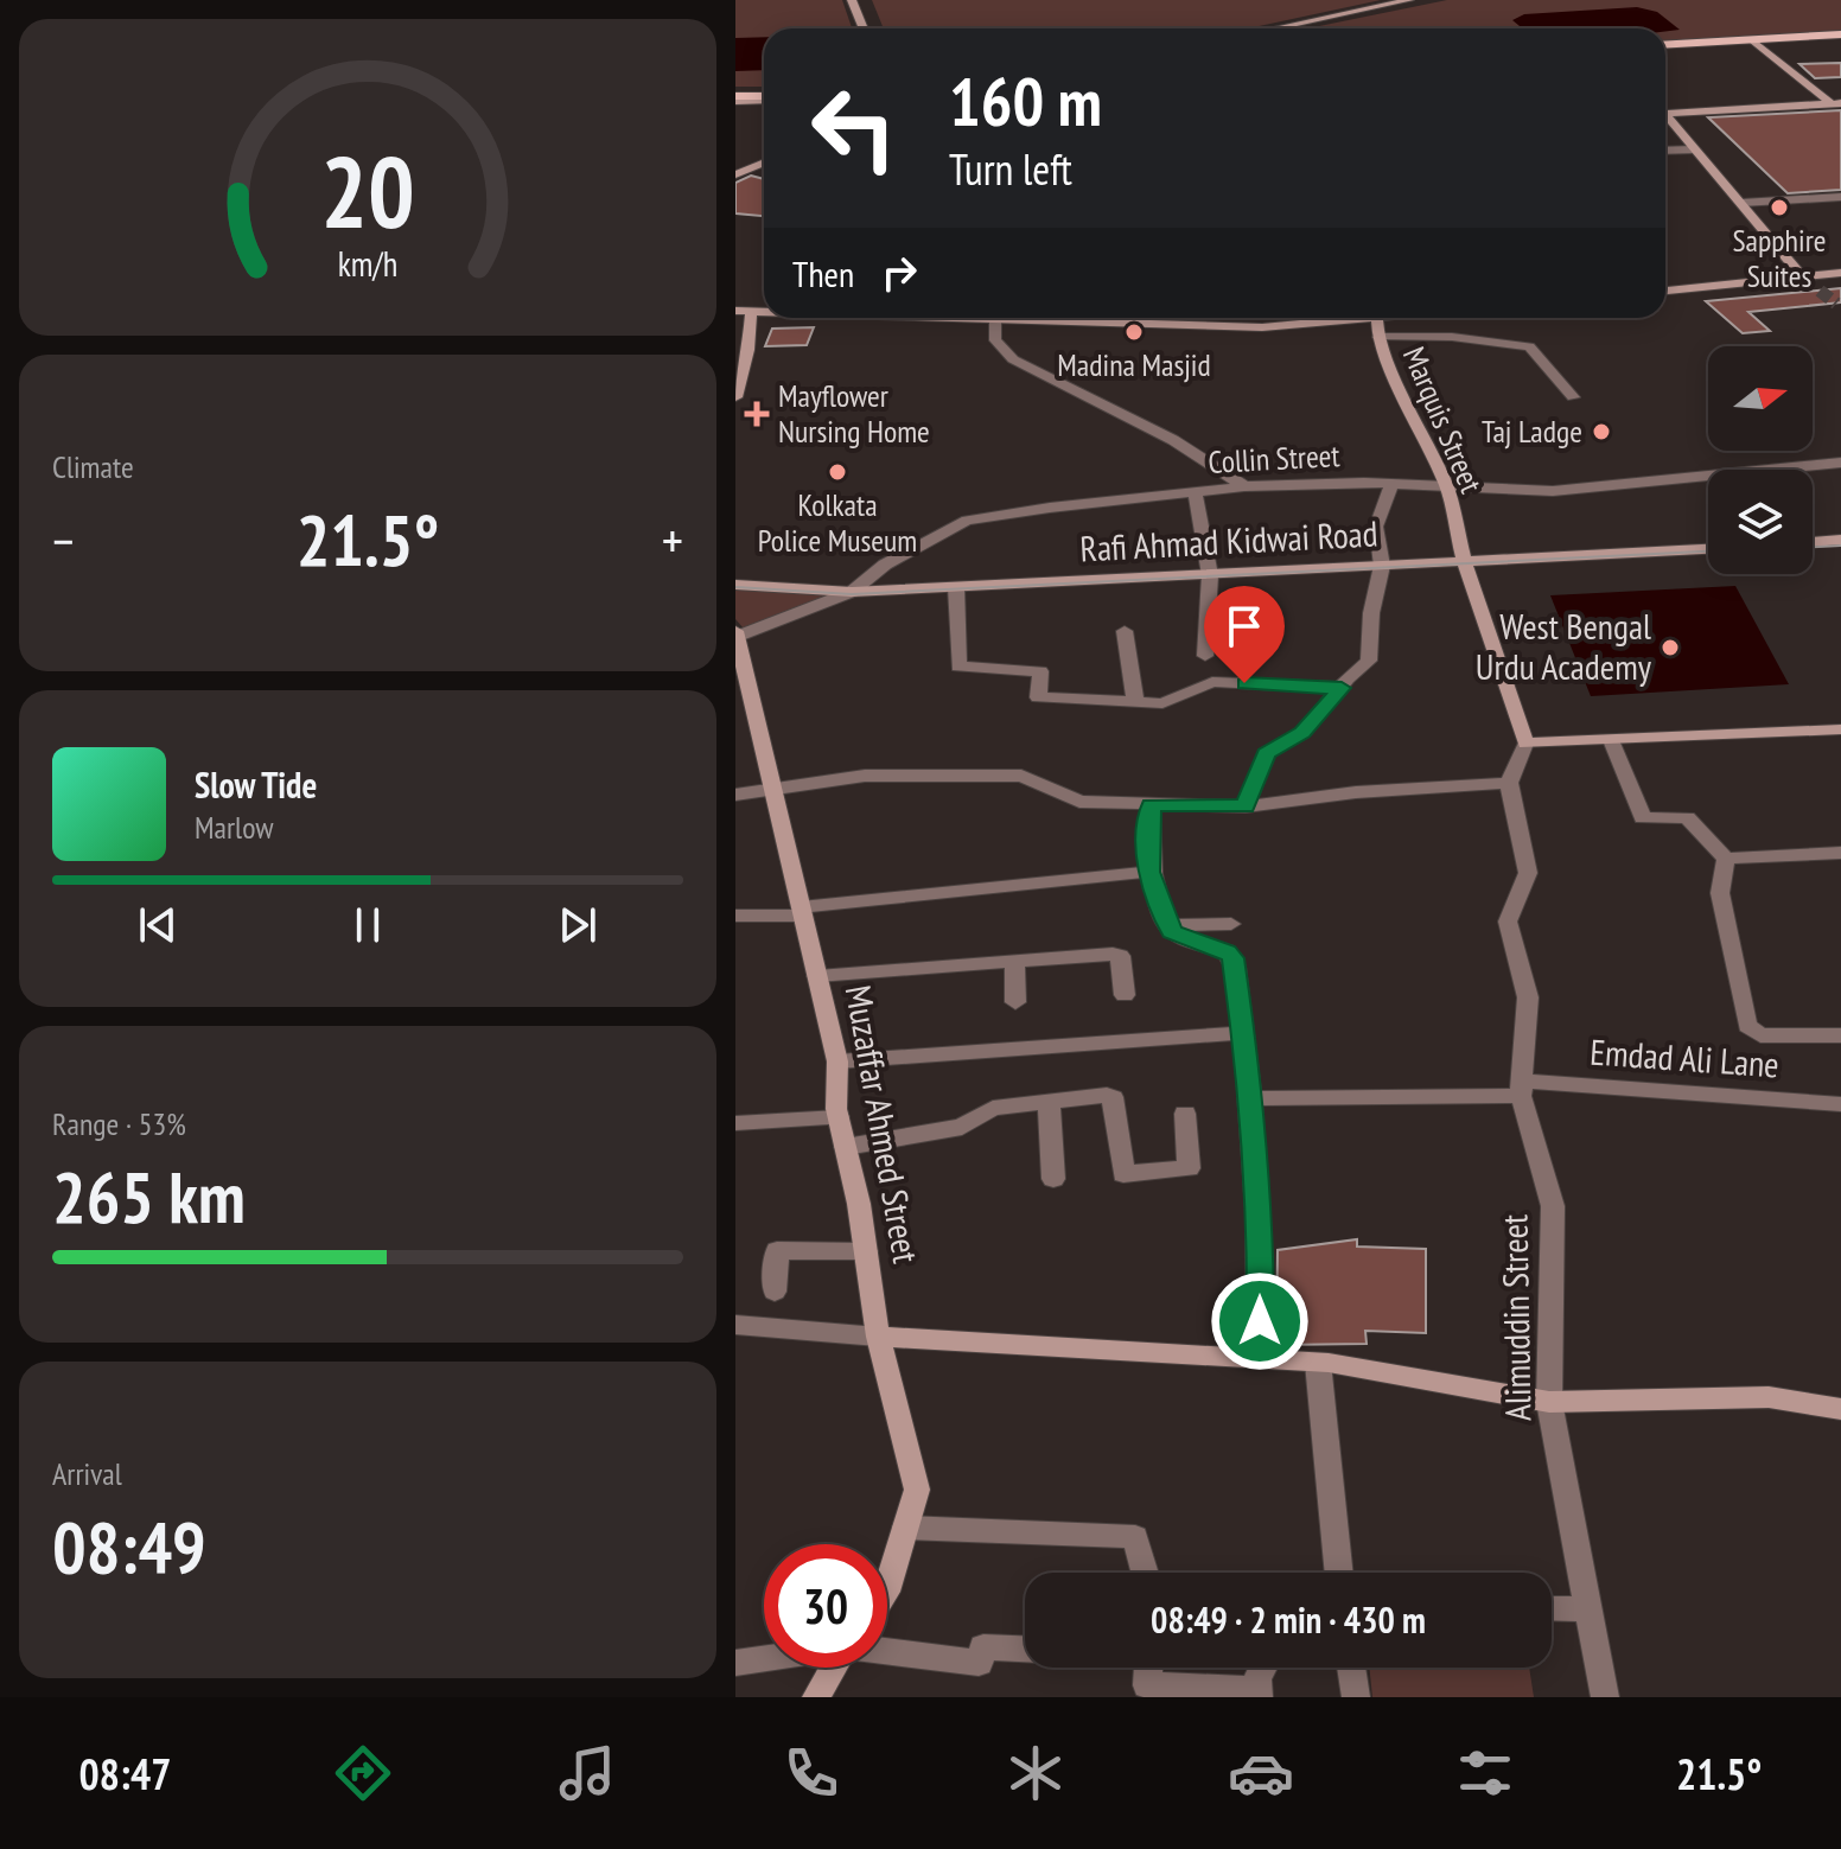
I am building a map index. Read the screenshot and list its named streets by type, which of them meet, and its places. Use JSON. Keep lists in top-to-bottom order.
{
  "streets": {
    "main road": ["Marquis Street", "Rafi Ahmad Kidwai Road", "Muzaffar Ahmed Street"],
    "street": ["Collin Street", "Emdad Ali Lane", "Alimuddin Street"]
  },
  "crossings": [
    ["Marquis Street", "Collin Street"],
    ["Marquis Street", "Rafi Ahmad Kidwai Road"],
    ["Collin Street", "Rafi Ahmad Kidwai Road"],
    ["Collin Street", "Muzaffar Ahmed Street"],
    ["Emdad Ali Lane", "Alimuddin Street"]
  ],
  "places": {
    "other": [
      "Sapphire Suites",
      "Madina Masjid",
      "Taj Ladge",
      "Kolkata Police Museum",
      "West Bengal Urdu Academy"
    ],
    "health": ["Mayflower Nursing Home"]
  },
  "north": "right",
  "page": {
    "turn": ["160 m", "Turn left"],
    "then": "Then",
    "tile": [
      "Climate",
      ["Range · 53%", "265 km"],
      ["Arrival", "08:49"]
    ],
    "heat": ["−", "21.5°", "+"],
    "song": ["Slow Tide", "Marlow"],
    "limit": "30",
    "trip": "08:49 · 2 min · 430 m",
    "tabs": ["08:47", "21.5°"],
    "gauge": ["20", "km/h"]
  }
}
